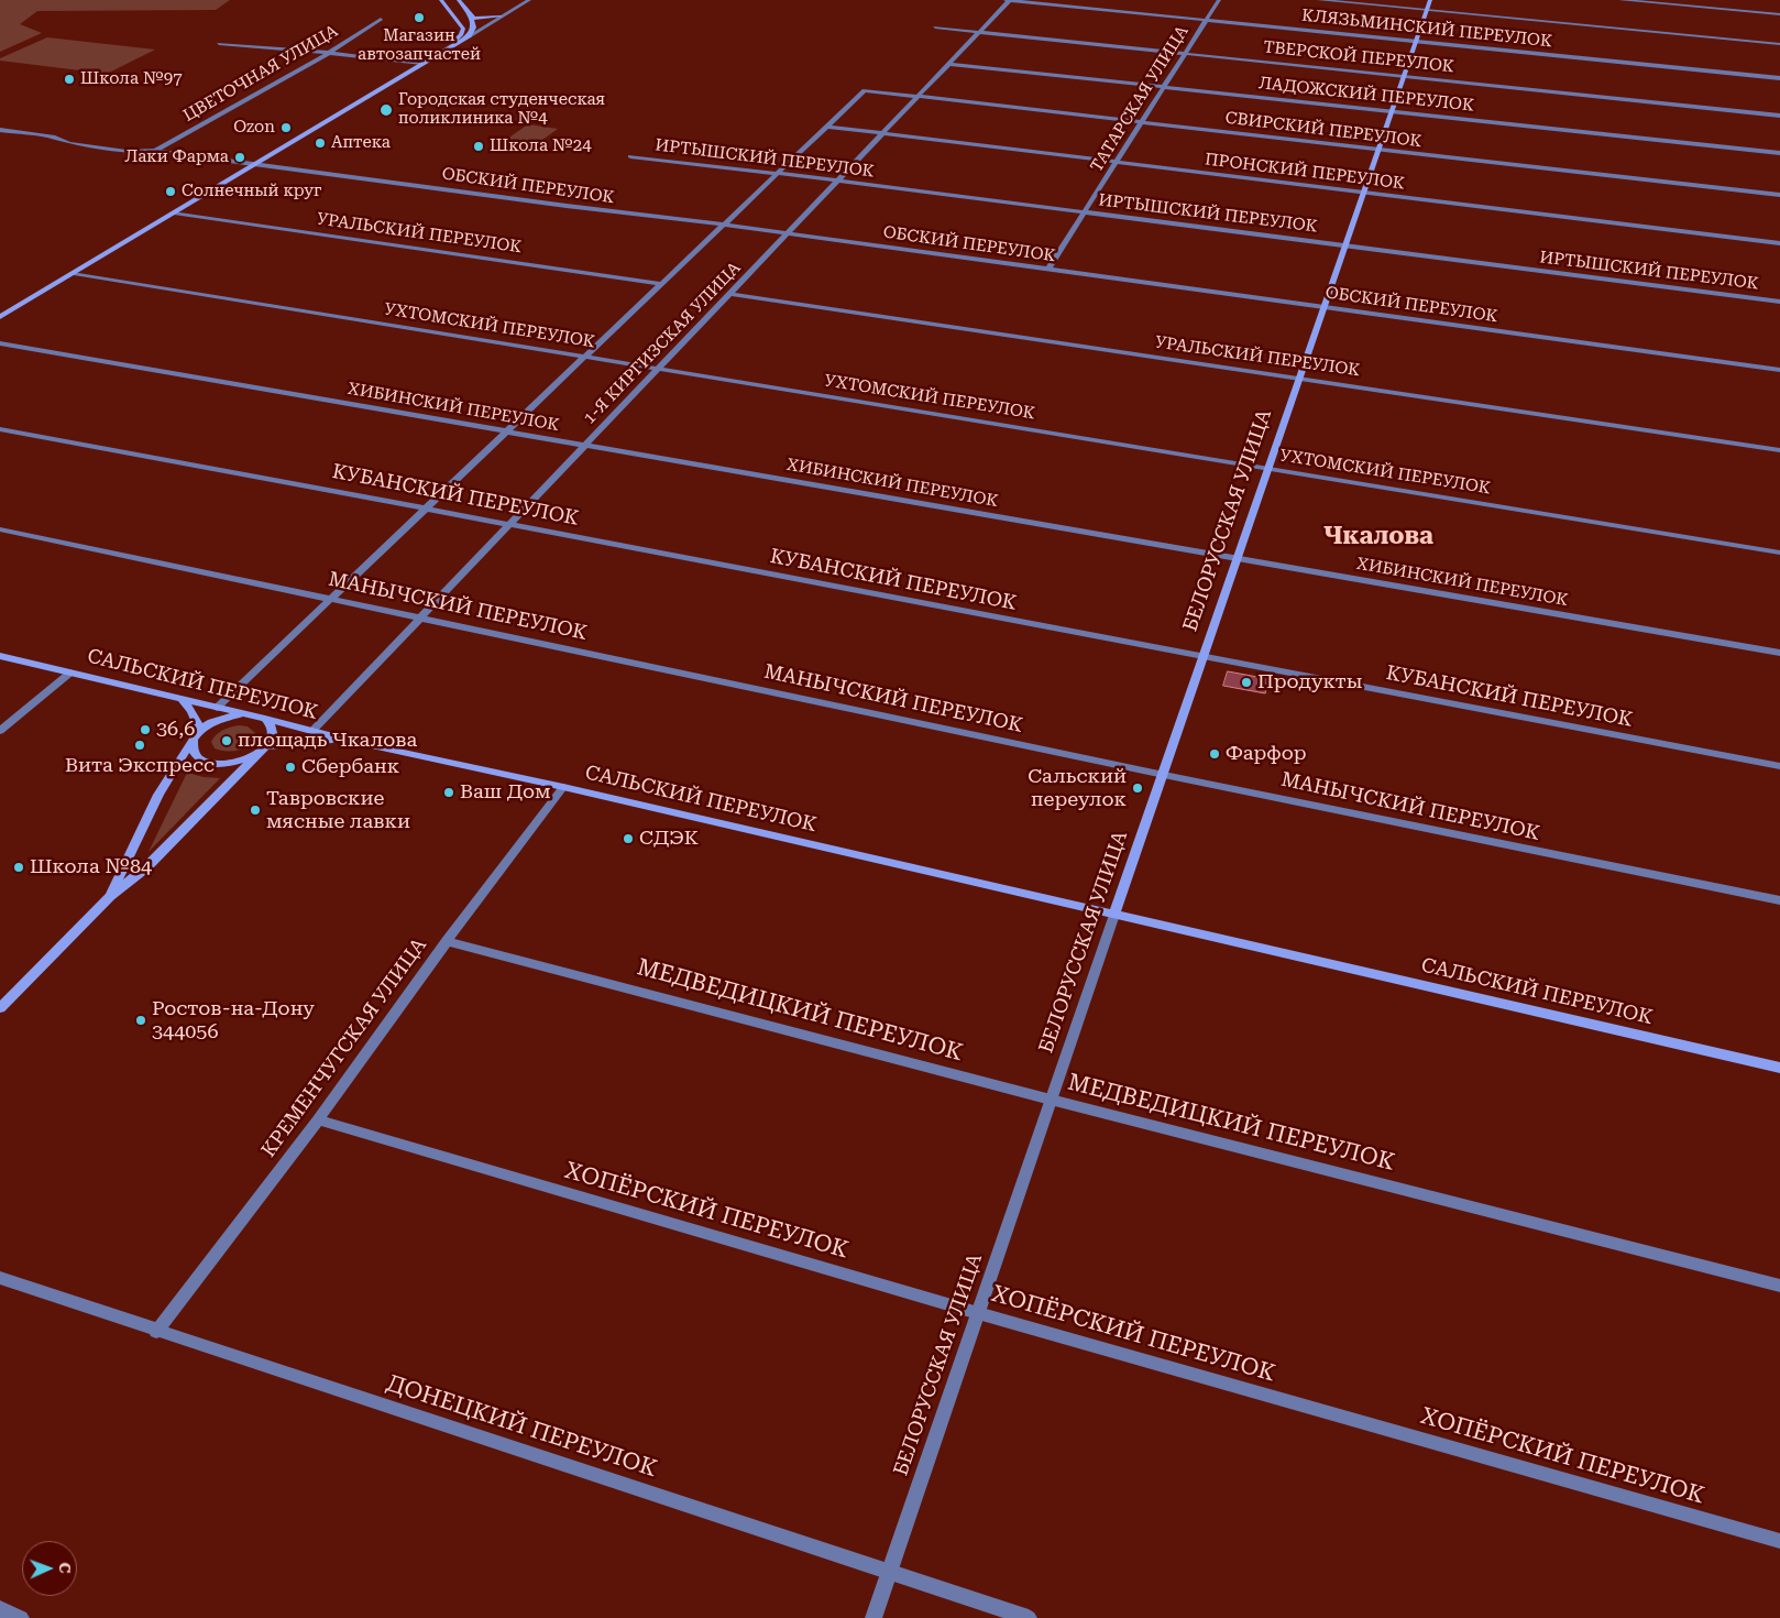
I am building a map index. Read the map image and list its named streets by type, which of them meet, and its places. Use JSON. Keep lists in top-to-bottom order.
{
  "streets": {
    "main road": ["БЕЛОРУССКАЯ УЛИЦА", "САЛЬСКИЙ ПЕРЕУЛОК"],
    "street": [
      "КЛЯЗЬМИНСКИЙ ПЕРЕУЛОК",
      "ТВЕРСКОЙ ПЕРЕУЛОК",
      "ЦВЕТОЧНАЯ УЛИЦА",
      "ЛАДОЖСКИЙ ПЕРЕУЛОК",
      "ТАТАРСКАЯ УЛИЦА",
      "СВИРСКИЙ ПЕРЕУЛОК",
      "ИРТЫШСКИЙ ПЕРЕУЛОК",
      "ПРОНСКИЙ ПЕРЕУЛОК",
      "ОБСКИЙ ПЕРЕУЛОК",
      "УРАЛЬСКИЙ ПЕРЕУЛОК",
      "УХТОМСКИЙ ПЕРЕУЛОК",
      "1-Я КИРГИЗСКАЯ УЛИЦА",
      "ХИБИНСКИЙ ПЕРЕУЛОК",
      "КУБАНСКИЙ ПЕРЕУЛОК",
      "МАНЫЧСКИЙ ПЕРЕУЛОК",
      "МЕДВЕДИЦКИЙ ПЕРЕУЛОК",
      "КРЕМЕНЧУГСКАЯ УЛИЦА",
      "ХОПЁРСКИЙ ПЕРЕУЛОК",
      "ДОНЕЦКИЙ ПЕРЕУЛОК"
    ]
  },
  "crossings": [
    ["КЛЯЗЬМИНСКИЙ ПЕРЕУЛОК", "ТАТАРСКАЯ УЛИЦА"],
    ["КЛЯЗЬМИНСКИЙ ПЕРЕУЛОК", "1-Я КИРГИЗСКАЯ УЛИЦА"],
    ["КЛЯЗЬМИНСКИЙ ПЕРЕУЛОК", "БЕЛОРУССКАЯ УЛИЦА"],
    ["ТВЕРСКОЙ ПЕРЕУЛОК", "ТАТАРСКАЯ УЛИЦА"],
    ["ТВЕРСКОЙ ПЕРЕУЛОК", "1-Я КИРГИЗСКАЯ УЛИЦА"],
    ["ТВЕРСКОЙ ПЕРЕУЛОК", "БЕЛОРУССКАЯ УЛИЦА"],
    ["ЦВЕТОЧНАЯ УЛИЦА", "ОБСКИЙ ПЕРЕУЛОК"],
    ["ЛАДОЖСКИЙ ПЕРЕУЛОК", "ТАТАРСКАЯ УЛИЦА"],
    ["ЛАДОЖСКИЙ ПЕРЕУЛОК", "1-Я КИРГИЗСКАЯ УЛИЦА"],
    ["ЛАДОЖСКИЙ ПЕРЕУЛОК", "БЕЛОРУССКАЯ УЛИЦА"],
    ["ТАТАРСКАЯ УЛИЦА", "СВИРСКИЙ ПЕРЕУЛОК"],
    ["ТАТАРСКАЯ УЛИЦА", "ИРТЫШСКИЙ ПЕРЕУЛОК"],
    ["ТАТАРСКАЯ УЛИЦА", "ПРОНСКИЙ ПЕРЕУЛОК"],
    ["ТАТАРСКАЯ УЛИЦА", "ОБСКИЙ ПЕРЕУЛОК"],
    ["СВИРСКИЙ ПЕРЕУЛОК", "ПРОНСКИЙ ПЕРЕУЛОК"],
    ["СВИРСКИЙ ПЕРЕУЛОК", "1-Я КИРГИЗСКАЯ УЛИЦА"],
    ["СВИРСКИЙ ПЕРЕУЛОК", "БЕЛОРУССКАЯ УЛИЦА"],
    ["ИРТЫШСКИЙ ПЕРЕУЛОК", "1-Я КИРГИЗСКАЯ УЛИЦА"],
    ["ИРТЫШСКИЙ ПЕРЕУЛОК", "БЕЛОРУССКАЯ УЛИЦА"],
    ["ПРОНСКИЙ ПЕРЕУЛОК", "1-Я КИРГИЗСКАЯ УЛИЦА"],
    ["ПРОНСКИЙ ПЕРЕУЛОК", "БЕЛОРУССКАЯ УЛИЦА"],
    ["ОБСКИЙ ПЕРЕУЛОК", "1-Я КИРГИЗСКАЯ УЛИЦА"],
    ["ОБСКИЙ ПЕРЕУЛОК", "БЕЛОРУССКАЯ УЛИЦА"],
    ["УРАЛЬСКИЙ ПЕРЕУЛОК", "1-Я КИРГИЗСКАЯ УЛИЦА"],
    ["УРАЛЬСКИЙ ПЕРЕУЛОК", "БЕЛОРУССКАЯ УЛИЦА"],
    ["УХТОМСКИЙ ПЕРЕУЛОК", "1-Я КИРГИЗСКАЯ УЛИЦА"],
    ["УХТОМСКИЙ ПЕРЕУЛОК", "БЕЛОРУССКАЯ УЛИЦА"],
    ["1-Я КИРГИЗСКАЯ УЛИЦА", "ХИБИНСКИЙ ПЕРЕУЛОК"],
    ["1-Я КИРГИЗСКАЯ УЛИЦА", "КУБАНСКИЙ ПЕРЕУЛОК"],
    ["1-Я КИРГИЗСКАЯ УЛИЦА", "МАНЫЧСКИЙ ПЕРЕУЛОК"],
    ["1-Я КИРГИЗСКАЯ УЛИЦА", "САЛЬСКИЙ ПЕРЕУЛОК"],
    ["ХИБИНСКИЙ ПЕРЕУЛОК", "БЕЛОРУССКАЯ УЛИЦА"],
    ["КУБАНСКИЙ ПЕРЕУЛОК", "БЕЛОРУССКАЯ УЛИЦА"],
    ["БЕЛОРУССКАЯ УЛИЦА", "МАНЫЧСКИЙ ПЕРЕУЛОК"],
    ["БЕЛОРУССКАЯ УЛИЦА", "САЛЬСКИЙ ПЕРЕУЛОК"],
    ["БЕЛОРУССКАЯ УЛИЦА", "МЕДВЕДИЦКИЙ ПЕРЕУЛОК"],
    ["БЕЛОРУССКАЯ УЛИЦА", "ХОПЁРСКИЙ ПЕРЕУЛОК"],
    ["БЕЛОРУССКАЯ УЛИЦА", "ДОНЕЦКИЙ ПЕРЕУЛОК"],
    ["САЛЬСКИЙ ПЕРЕУЛОК", "КРЕМЕНЧУГСКАЯ УЛИЦА"],
    ["МЕДВЕДИЦКИЙ ПЕРЕУЛОК", "КРЕМЕНЧУГСКАЯ УЛИЦА"],
    ["КРЕМЕНЧУГСКАЯ УЛИЦА", "ХОПЁРСКИЙ ПЕРЕУЛОК"],
    ["КРЕМЕНЧУГСКАЯ УЛИЦА", "ДОНЕЦКИЙ ПЕРЕУЛОК"]
  ],
  "districts": ["Чкалова"],
  "places": [
    "Магазин автозапчастей",
    "Школа №97",
    "Городская студенческая поликлиника №4",
    "Ozon",
    "Аптека",
    "Школа №24",
    "Лаки Фарма",
    "Солнечный круг",
    "Продукты",
    "36,6",
    "площадь Чкалова",
    "Вита Экспресс",
    "Фарфор",
    "Сбербанк",
    "Сальский переулок",
    "Ваш Дом",
    "Тавровские мясные лавки",
    "СДЭК",
    "Школа №84",
    "Ростов-на-Дону 344056"
  ],
  "north": "right"
}
